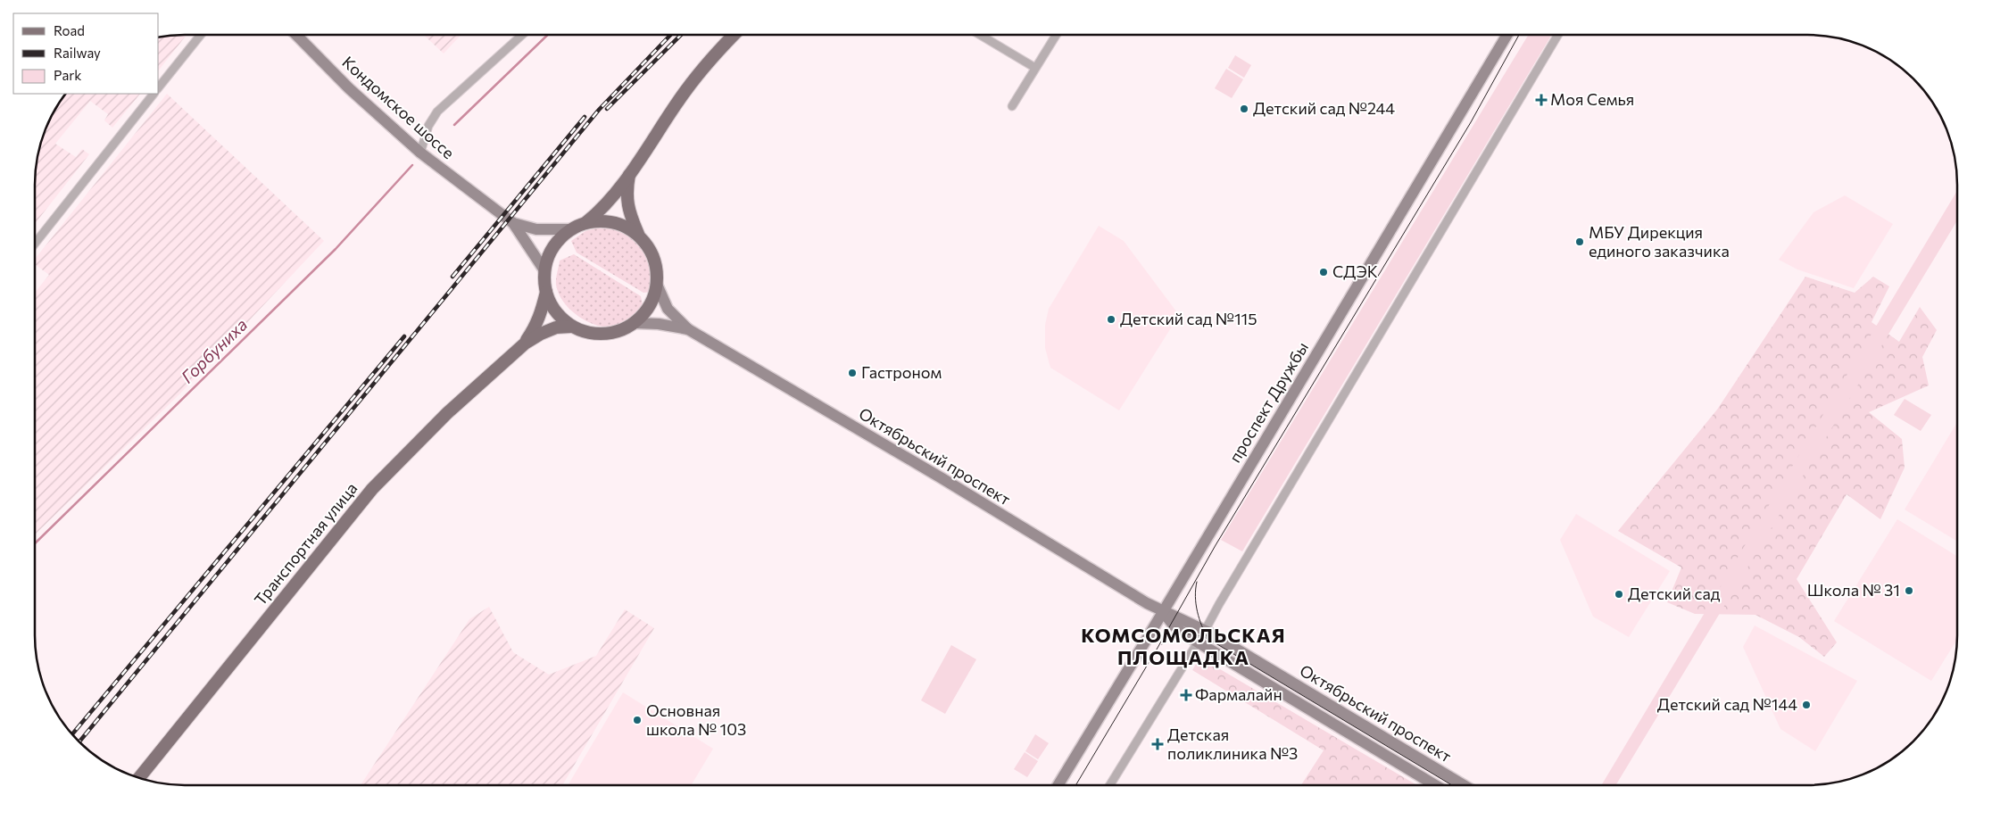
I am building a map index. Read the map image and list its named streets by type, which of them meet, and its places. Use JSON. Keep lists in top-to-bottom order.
{
  "streets": {
    "main road": [
      "Кондомское шоссе",
      "проспект Дружбы",
      "Октябрьский проспект",
      "Транспортная улица"
    ]
  },
  "crossings": [
    ["Кондомское шоссе", "Октябрьский проспект"],
    ["Кондомское шоссе", "Транспортная улица"],
    ["проспект Дружбы", "Октябрьский проспект"],
    ["Октябрьский проспект", "Транспортная улица"]
  ],
  "districts": ["КОМСОМОЛЬСКАЯ ПЛОЩАДКА"],
  "water": ["Горбуниха"],
  "places": {
    "health": ["Моя Семья", "Фармалайн", "Детская поликлиника №3"],
    "other": [
      "Детский сад №244",
      "МБУ Дирекция единого заказчика",
      "СДЭК",
      "Детский сад №115",
      "Гастроном",
      "Школа № 31",
      "Детский сад",
      "Детский сад №144",
      "Основная школа № 103"
    ]
  },
  "legend": ["Road", "Railway", "Park"]
}
